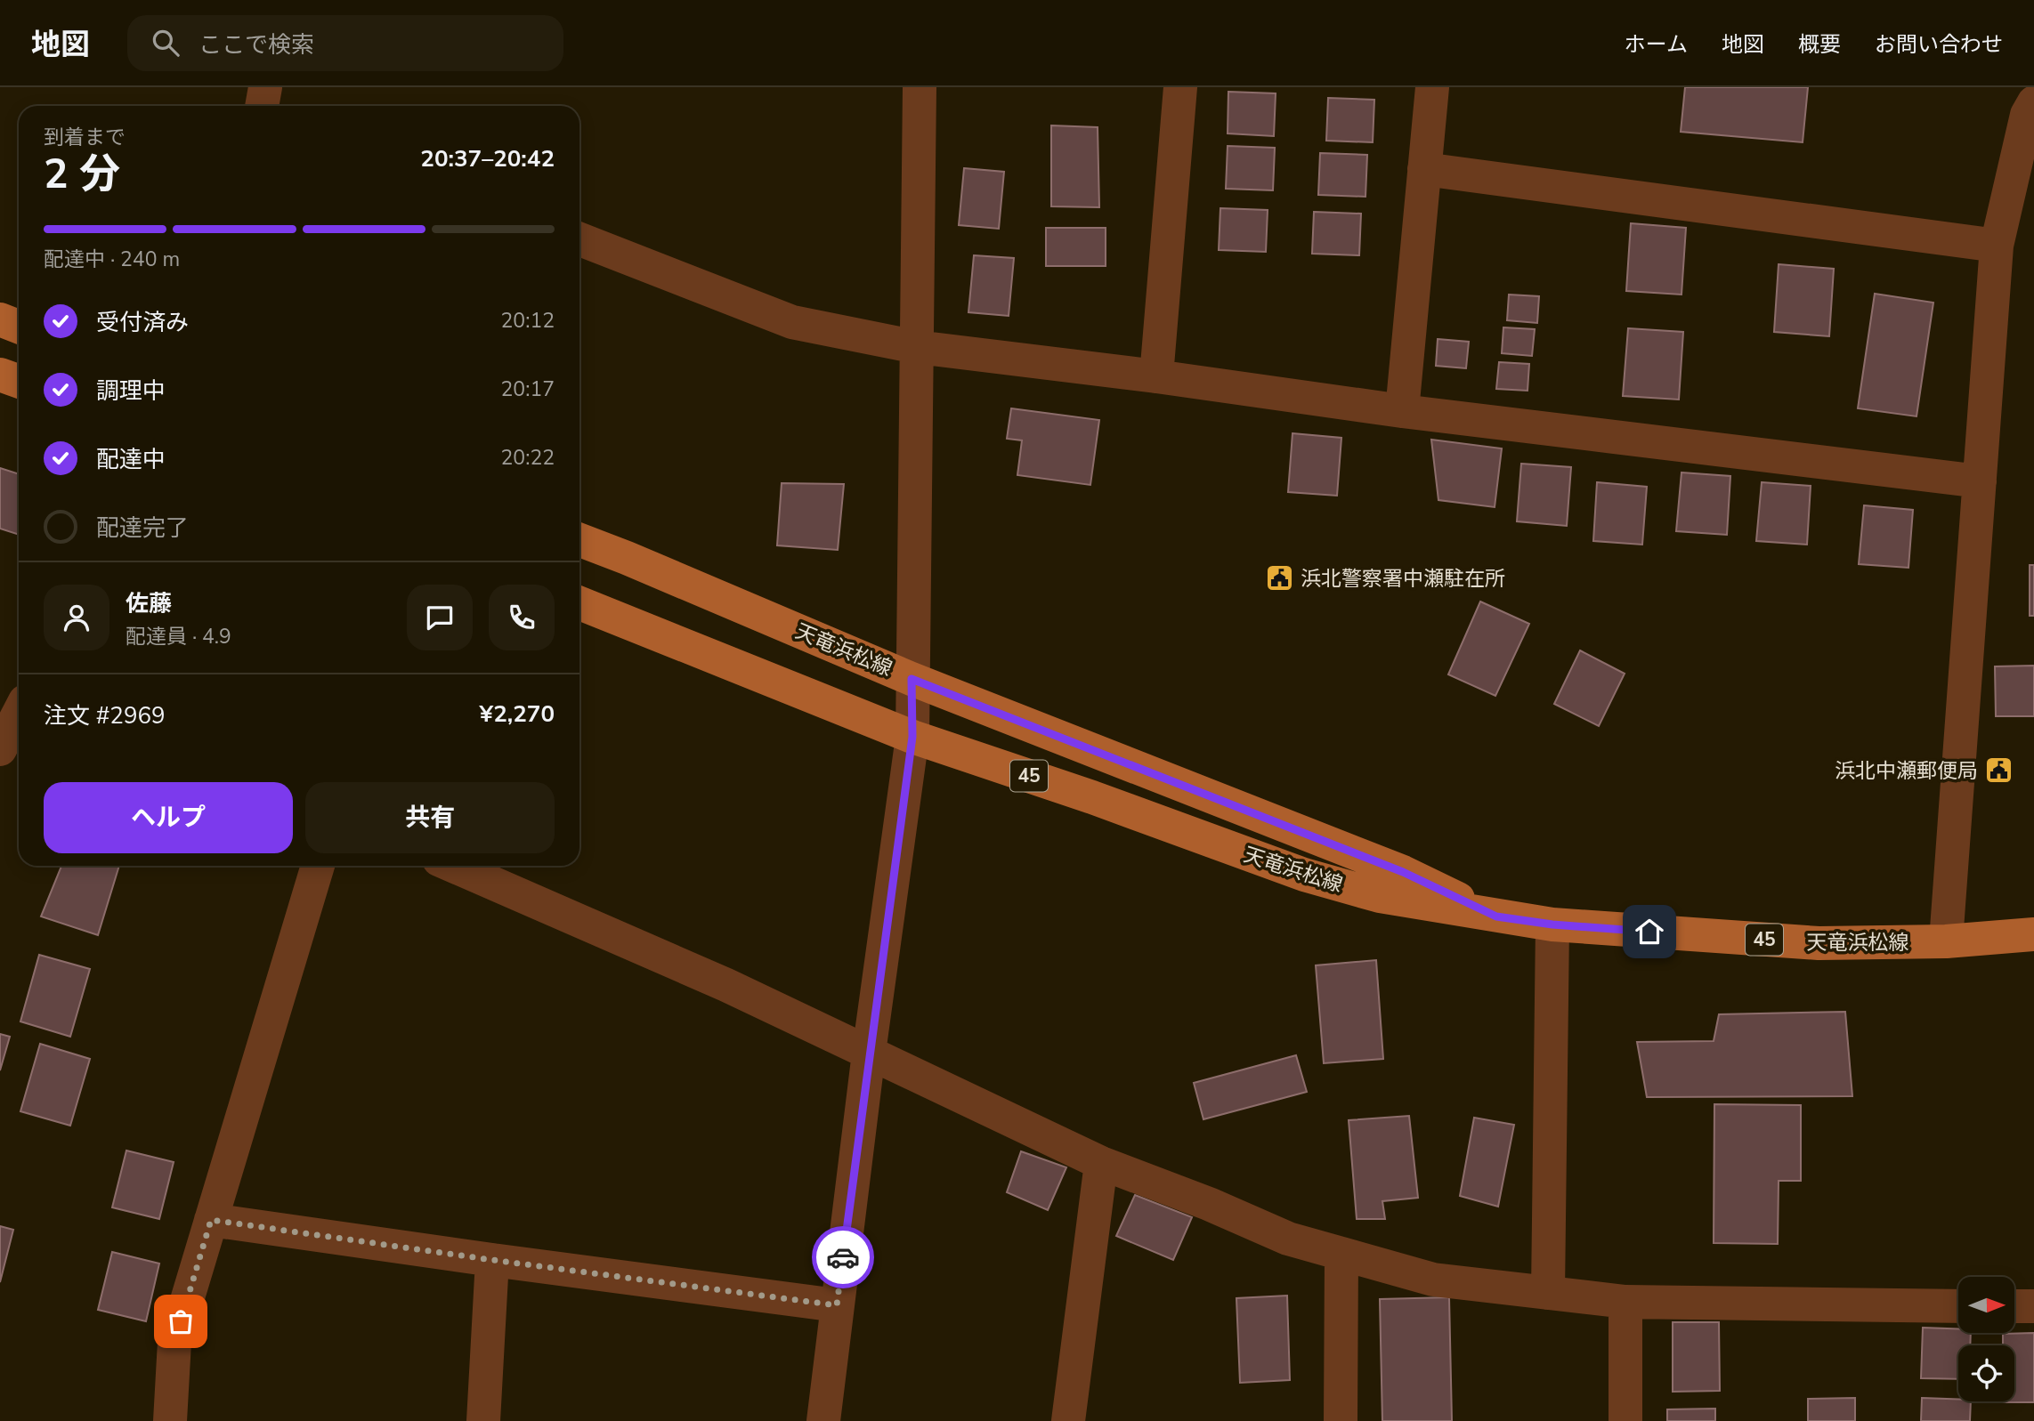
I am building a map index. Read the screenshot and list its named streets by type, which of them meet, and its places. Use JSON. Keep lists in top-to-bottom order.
{
  "streets": {
    "main road": ["天竜浜松線", "45"]
  },
  "places": {
    "public building": ["浜北警察署中瀬駐在所", "浜北中瀬郵便局"]
  },
  "north": "right",
  "page": {
    "header": "地図",
    "search": "ここで検索",
    "nav": [
      "ホーム",
      "地図",
      "概要",
      "お問い合わせ"
    ],
    "heading": ["2 分", "到着まで", "20:37–20:42"],
    "panel": [
      "佐藤",
      "配達員 · 4.9",
      "注文 #2969",
      "¥2,270"
    ],
    "bar": "配達中 · 240 m",
    "list": [
      ["受付済み", "20:12"],
      ["調理中", "20:17"],
      ["配達中", "20:22"],
      "配達完了"
    ],
    "buttons": ["ヘルプ", "共有"]
  }
}
